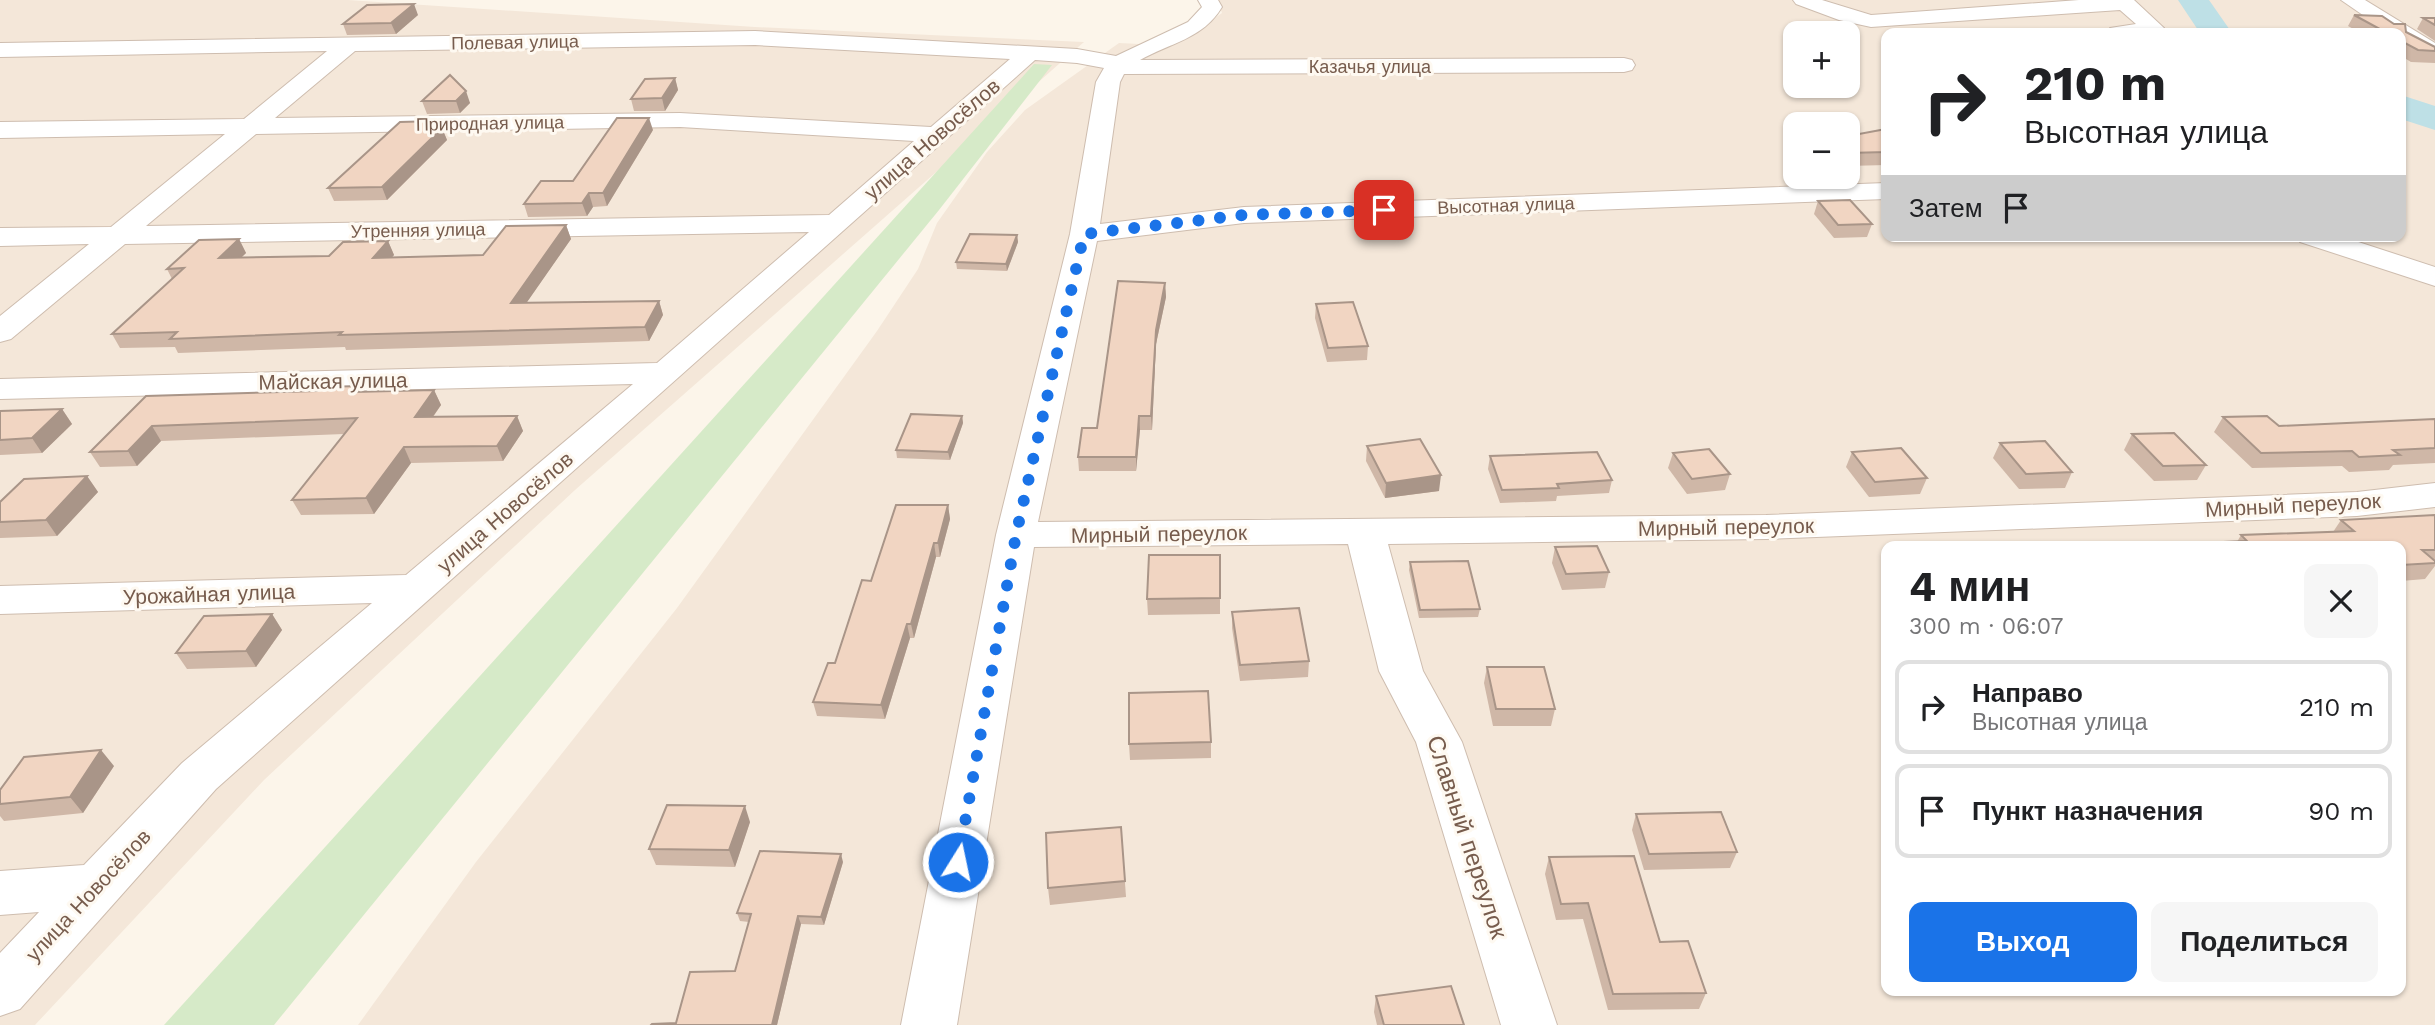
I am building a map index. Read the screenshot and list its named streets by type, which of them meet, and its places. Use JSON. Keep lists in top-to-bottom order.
{
  "streets": {
    "street": [
      "Полевая улица",
      "Казачья улица",
      "Природная улица",
      "улица Новосёлов",
      "Высотная улица",
      "Утренняя улица",
      "Майская улица",
      "Мирный переулок",
      "Урожайная улица",
      "Славный переулок"
    ]
  },
  "crossings": [
    ["Полевая улица", "Казачья улица"],
    ["Полевая улица", "улица Новосёлов"],
    ["Природная улица", "улица Новосёлов"],
    ["улица Новосёлов", "Утренняя улица"],
    ["улица Новосёлов", "Майская улица"],
    ["улица Новосёлов", "Урожайная улица"],
    ["Мирный переулок", "Славный переулок"]
  ],
  "page": {
    "map_buttons": ["+", "−"],
    "turn": ["210 m", "Высотная улица"],
    "then": "Затем",
    "heading": ["4 мин", "300 m · 06:07"],
    "list": [
      {
        "name": "Направо",
        "note": "Высотная улица",
        "value": "210 m"
      },
      {
        "name": "Пункт назначения",
        "value": "90 m"
      }
    ],
    "buttons": ["Выход", "Поделиться"]
  }
}
